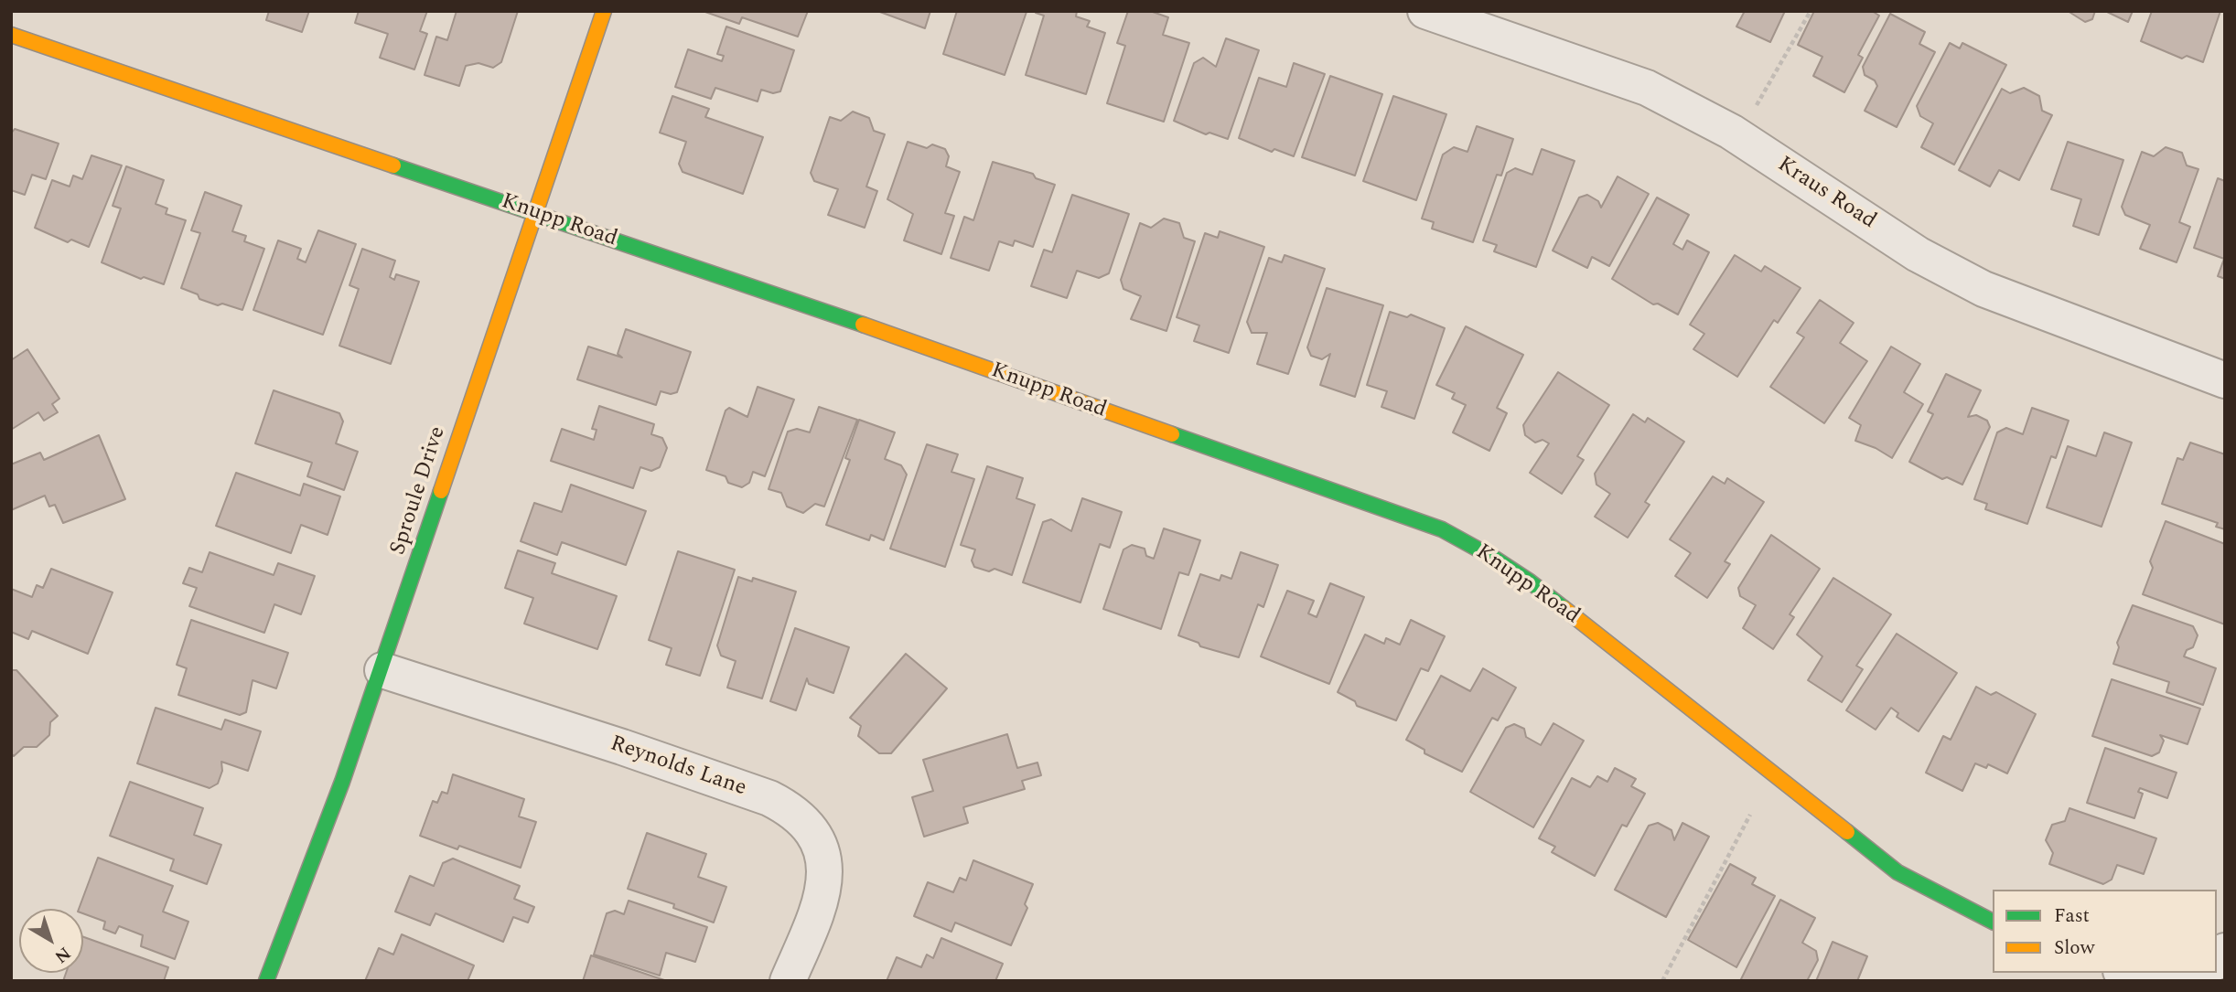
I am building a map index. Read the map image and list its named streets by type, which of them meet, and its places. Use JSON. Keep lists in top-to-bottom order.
{
  "streets": {
    "street": [
      "Kraus Road",
      "Knupp Road",
      "Sproule Drive",
      "Reynolds Lane"
    ]
  },
  "crossings": [
    ["Knupp Road", "Sproule Drive"],
    ["Sproule Drive", "Reynolds Lane"]
  ],
  "legend": ["Fast", "Slow"],
  "north": "bottom right"
}
